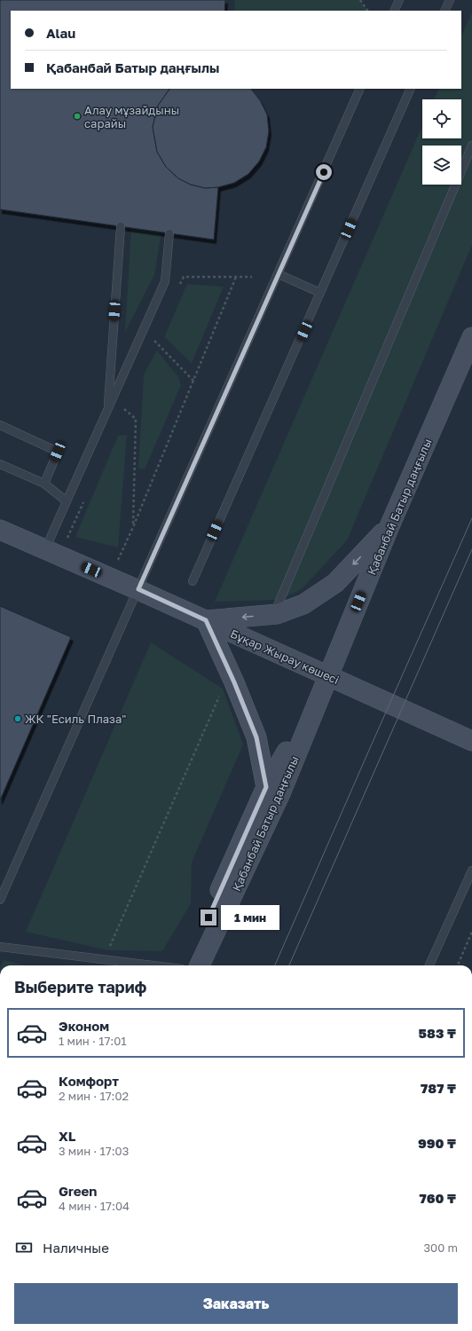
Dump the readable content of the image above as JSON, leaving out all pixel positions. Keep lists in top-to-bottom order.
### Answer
{
  "streets": {
    "main road": ["Қабанбай Батыр даңғылы", "Бұқар Жырау көшесі"]
  },
  "crossings": [
    ["Қабанбай Батыр даңғылы", "Бұқар Жырау көшесі"]
  ],
  "places": ["Алау мұзайдыны сарайы", "ЖК \"Есиль Плаза\""],
  "page": {
    "banner": ["Alau", "Қабанбай Батыр даңғылы"],
    "bubble": "1 мин",
    "heading": "Выберите тариф",
    "list": [
      {
        "name": "Эконом",
        "note": "1 мин · 17:01",
        "value": "583 ₸"
      },
      {
        "name": "Комфорт",
        "note": "2 мин · 17:02",
        "value": "787 ₸"
      },
      {
        "name": "XL",
        "note": "3 мин · 17:03",
        "value": "990 ₸"
      },
      {
        "name": "Green",
        "note": "4 мин · 17:04",
        "value": "760 ₸"
      }
    ],
    "pay": ["Наличные", "300 m"],
    "buttons": "Заказать"
  }
}
